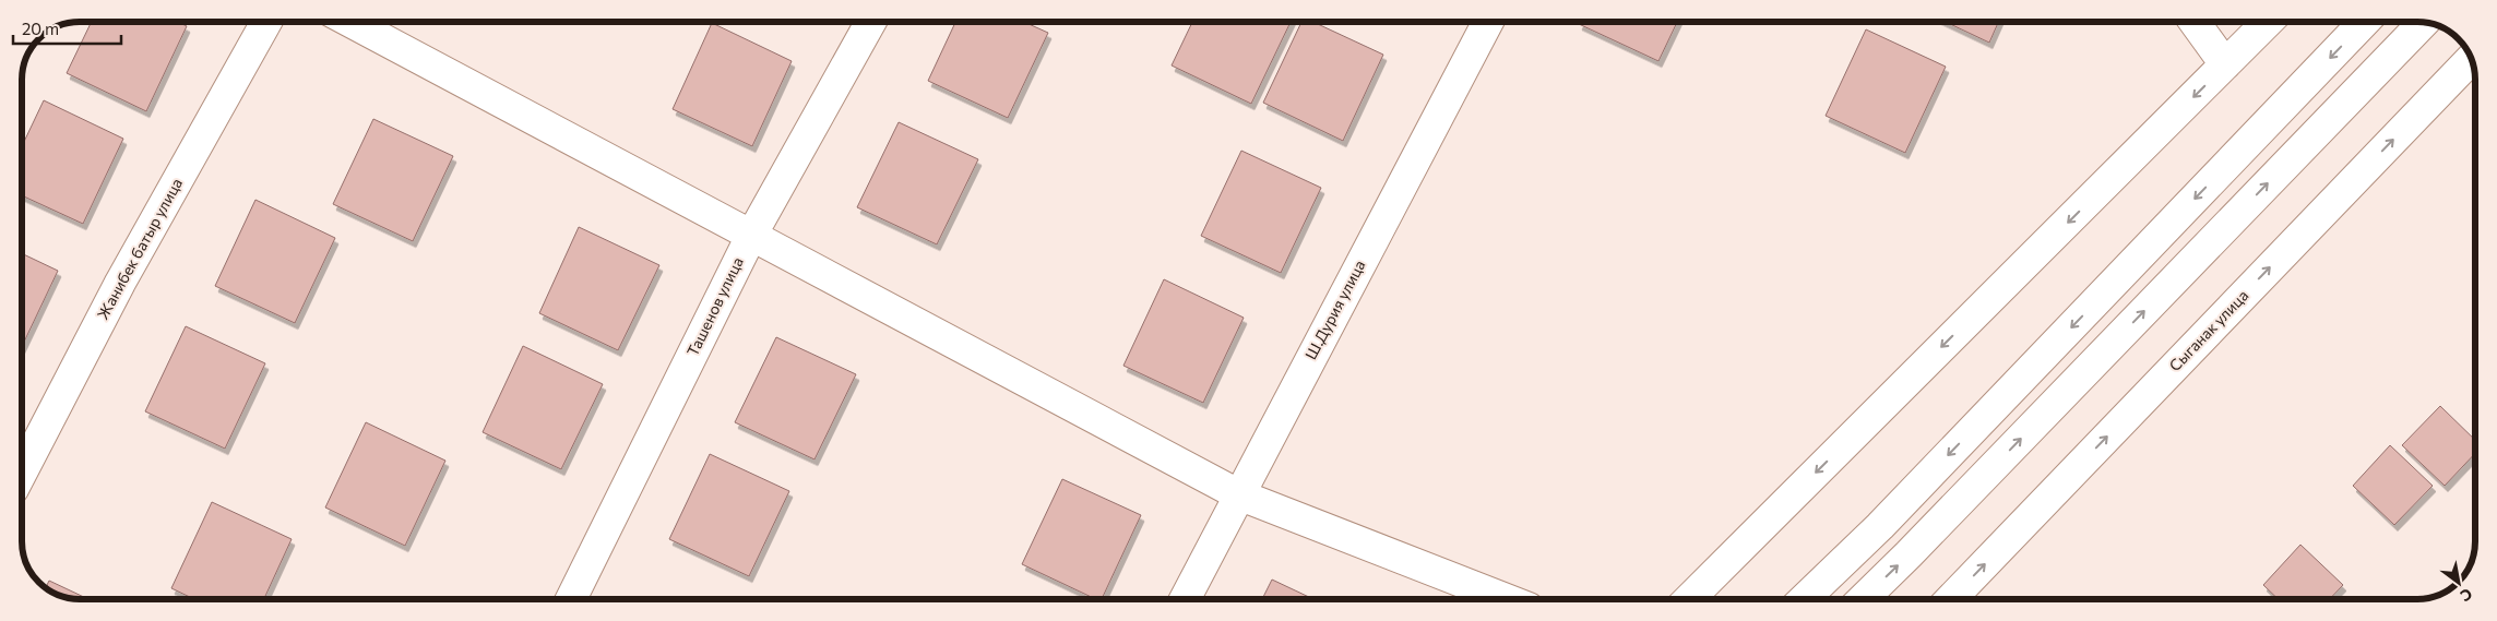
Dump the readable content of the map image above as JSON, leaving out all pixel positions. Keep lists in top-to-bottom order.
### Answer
{
  "streets": {
    "main road": [
      "Жанибек батыр улица",
      "Ташенов улица",
      "Ш.Дурия улица",
      "Сыганак улица"
    ]
  },
  "scale_bar": "20 m",
  "north": "bottom right"
}
